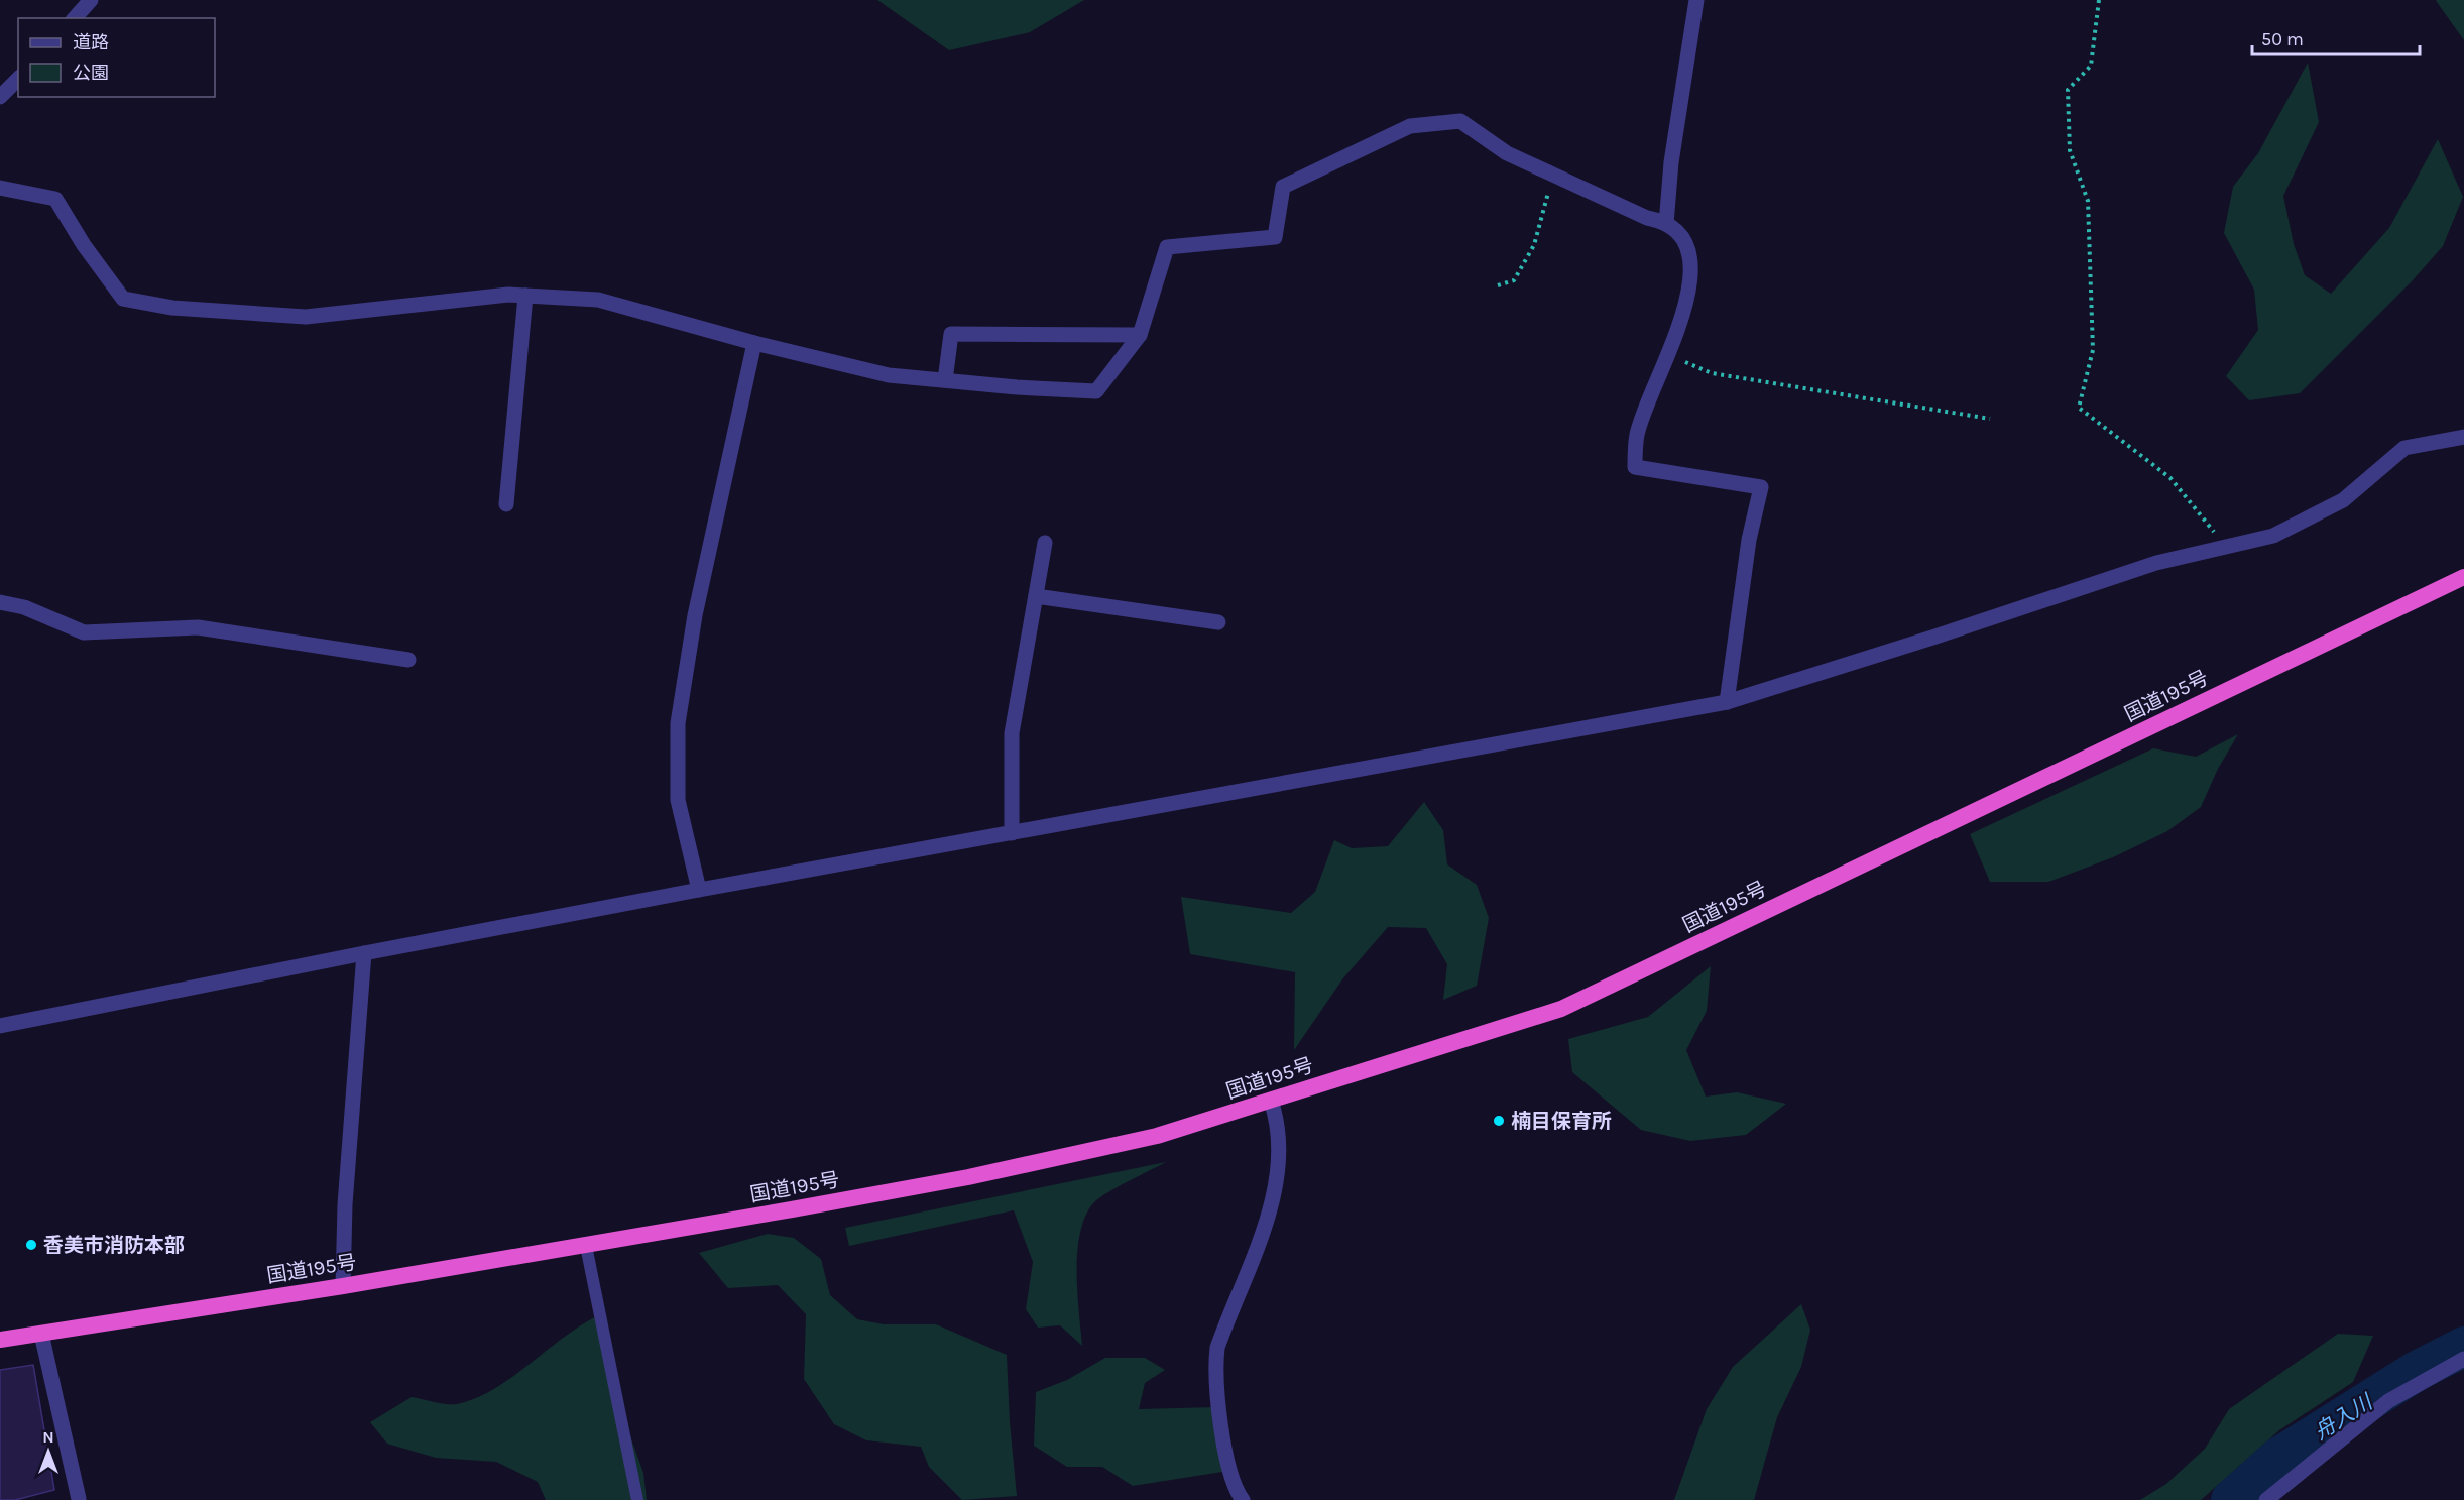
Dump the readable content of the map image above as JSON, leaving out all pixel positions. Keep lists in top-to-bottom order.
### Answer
{
  "streets": {
    "highway": ["国道195号"]
  },
  "water": ["舟入川"],
  "places": ["楠目保育所", "香美市消防本部"],
  "legend": ["道路", "公園"],
  "scale_bar": "50 m",
  "north": "top"
}
